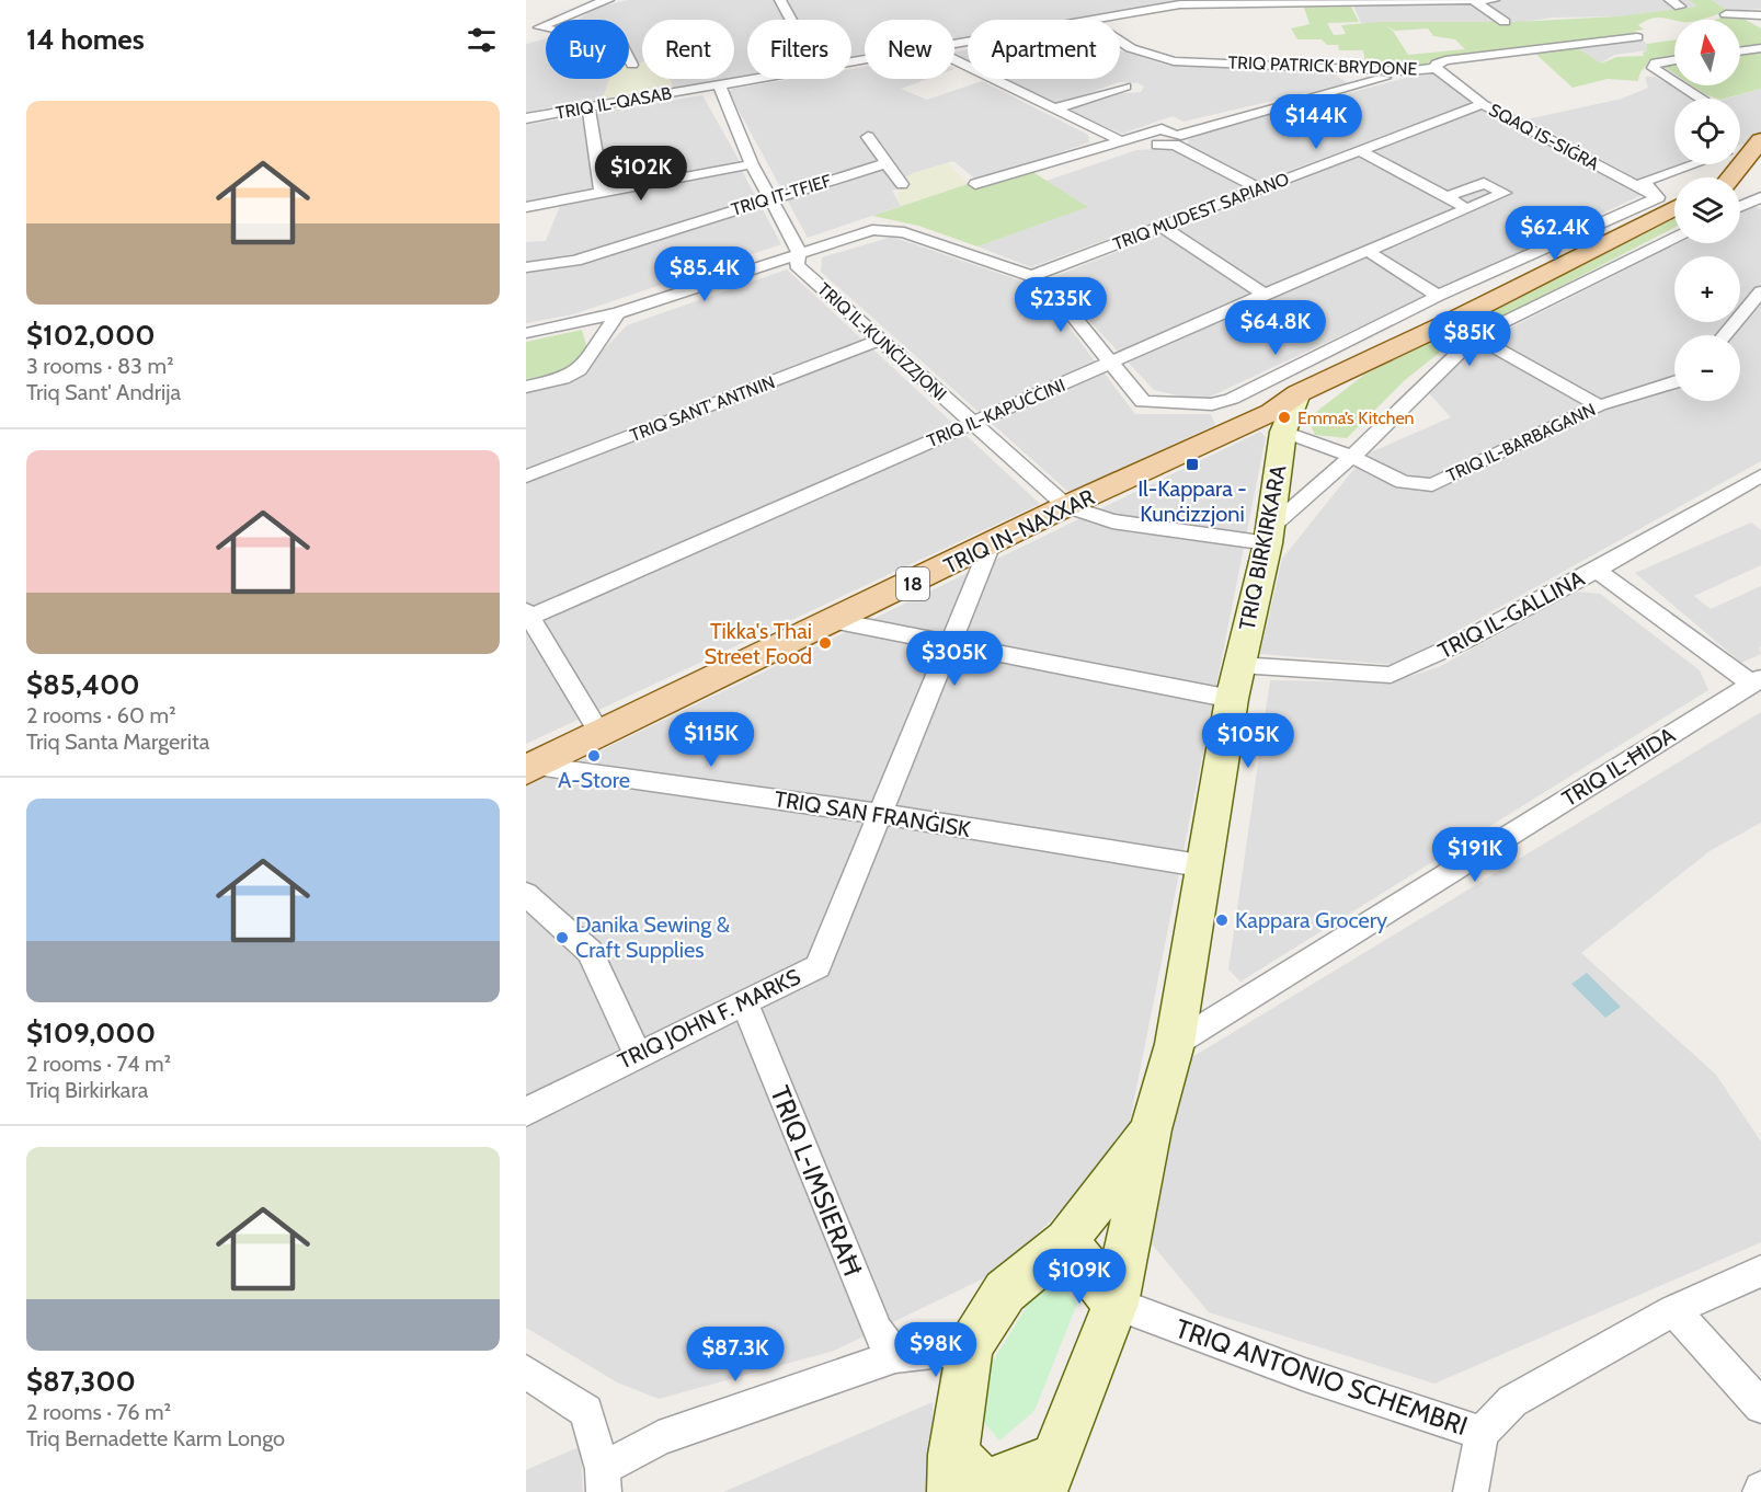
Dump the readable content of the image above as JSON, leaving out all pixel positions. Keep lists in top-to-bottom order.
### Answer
{
  "streets": {
    "main road": ["TRIQ IN-NAXXAR", "18"],
    "street": [
      "TRIQ PATRICK BRYDONE",
      "TRIQ IL-QASAB",
      "SQAQ IS-SIĠRA",
      "TRIQ IT-TFIEF",
      "TRIQ MUDEST SAPIANO",
      "TRIQ IL-KUNĊIZZJONI",
      "TRIQ SANT' ANTNIN",
      "TRIQ IL-KAPUĊĊINI",
      "TRIQ IL-BARBAGANN",
      "TRIQ BIRKIRKARA",
      "TRIQ IL-GALLINA",
      "TRIQ IL-ĦIDA",
      "TRIQ SAN FRANĠISK",
      "TRIQ JOHN F. MARKS",
      "TRIQ L-IMSIERAĦ",
      "TRIQ ANTONIO SCHEMBRI"
    ]
  },
  "crossings": [
    ["TRIQ PATRICK BRYDONE", "SQAQ IS-SIĠRA"],
    ["SQAQ IS-SIĠRA", "TRIQ MUDEST SAPIANO"],
    ["TRIQ IL-KUNĊIZZJONI", "TRIQ SANT' ANTNIN"],
    ["TRIQ IL-KUNĊIZZJONI", "TRIQ IL-KAPUĊĊINI"],
    ["TRIQ IL-KUNĊIZZJONI", "TRIQ IN-NAXXAR"],
    ["TRIQ IL-BARBAGANN", "TRIQ BIRKIRKARA"],
    ["TRIQ IN-NAXXAR", "TRIQ BIRKIRKARA"],
    ["TRIQ IN-NAXXAR", "18"],
    ["TRIQ IN-NAXXAR", "TRIQ SAN FRANĠISK"],
    ["TRIQ IN-NAXXAR", "TRIQ JOHN F. MARKS"],
    ["TRIQ BIRKIRKARA", "18"],
    ["TRIQ BIRKIRKARA", "TRIQ IL-GALLINA"],
    ["TRIQ BIRKIRKARA", "TRIQ IL-ĦIDA"],
    ["TRIQ BIRKIRKARA", "TRIQ SAN FRANĠISK"],
    ["TRIQ BIRKIRKARA", "TRIQ ANTONIO SCHEMBRI"],
    ["TRIQ SAN FRANĠISK", "TRIQ JOHN F. MARKS"],
    ["TRIQ JOHN F. MARKS", "TRIQ L-IMSIERAĦ"]
  ],
  "places": {
    "other": [
      "Emma’s Kitchen",
      "Tikka's Thai Street Food",
      "A-Store",
      "Kappara Grocery",
      "Danika Sewing & Craft Supplies"
    ],
    "transit": ["Il-Kappara - Kunċizzjoni"]
  },
  "north": "top",
  "page": {
    "heading": "14 homes",
    "map_buttons": ["+", "−"],
    "chip": [
      "Buy",
      "Rent",
      "Filters",
      "New",
      "Apartment"
    ],
    "list": [
      {
        "name": "$102,000",
        "note": "3 rooms · 83 m² · Triq Sant' Andrija"
      },
      {
        "name": "$85,400",
        "note": "2 rooms · 60 m² · Triq Santa Margerita"
      },
      {
        "name": "$109,000",
        "note": "2 rooms · 74 m² · Triq Birkirkara"
      },
      {
        "name": "$87,300",
        "note": "2 rooms · 76 m² · Triq Bernadette Karm Longo"
      }
    ],
    "price": [
      "$144K",
      "$102K",
      "$62.4K",
      "$85.4K",
      "$235K",
      "$64.8K",
      "$85K",
      "$305K",
      "$115K",
      "$105K",
      "$191K",
      "$109K",
      "$98K",
      "$87.3K"
    ]
  }
}
